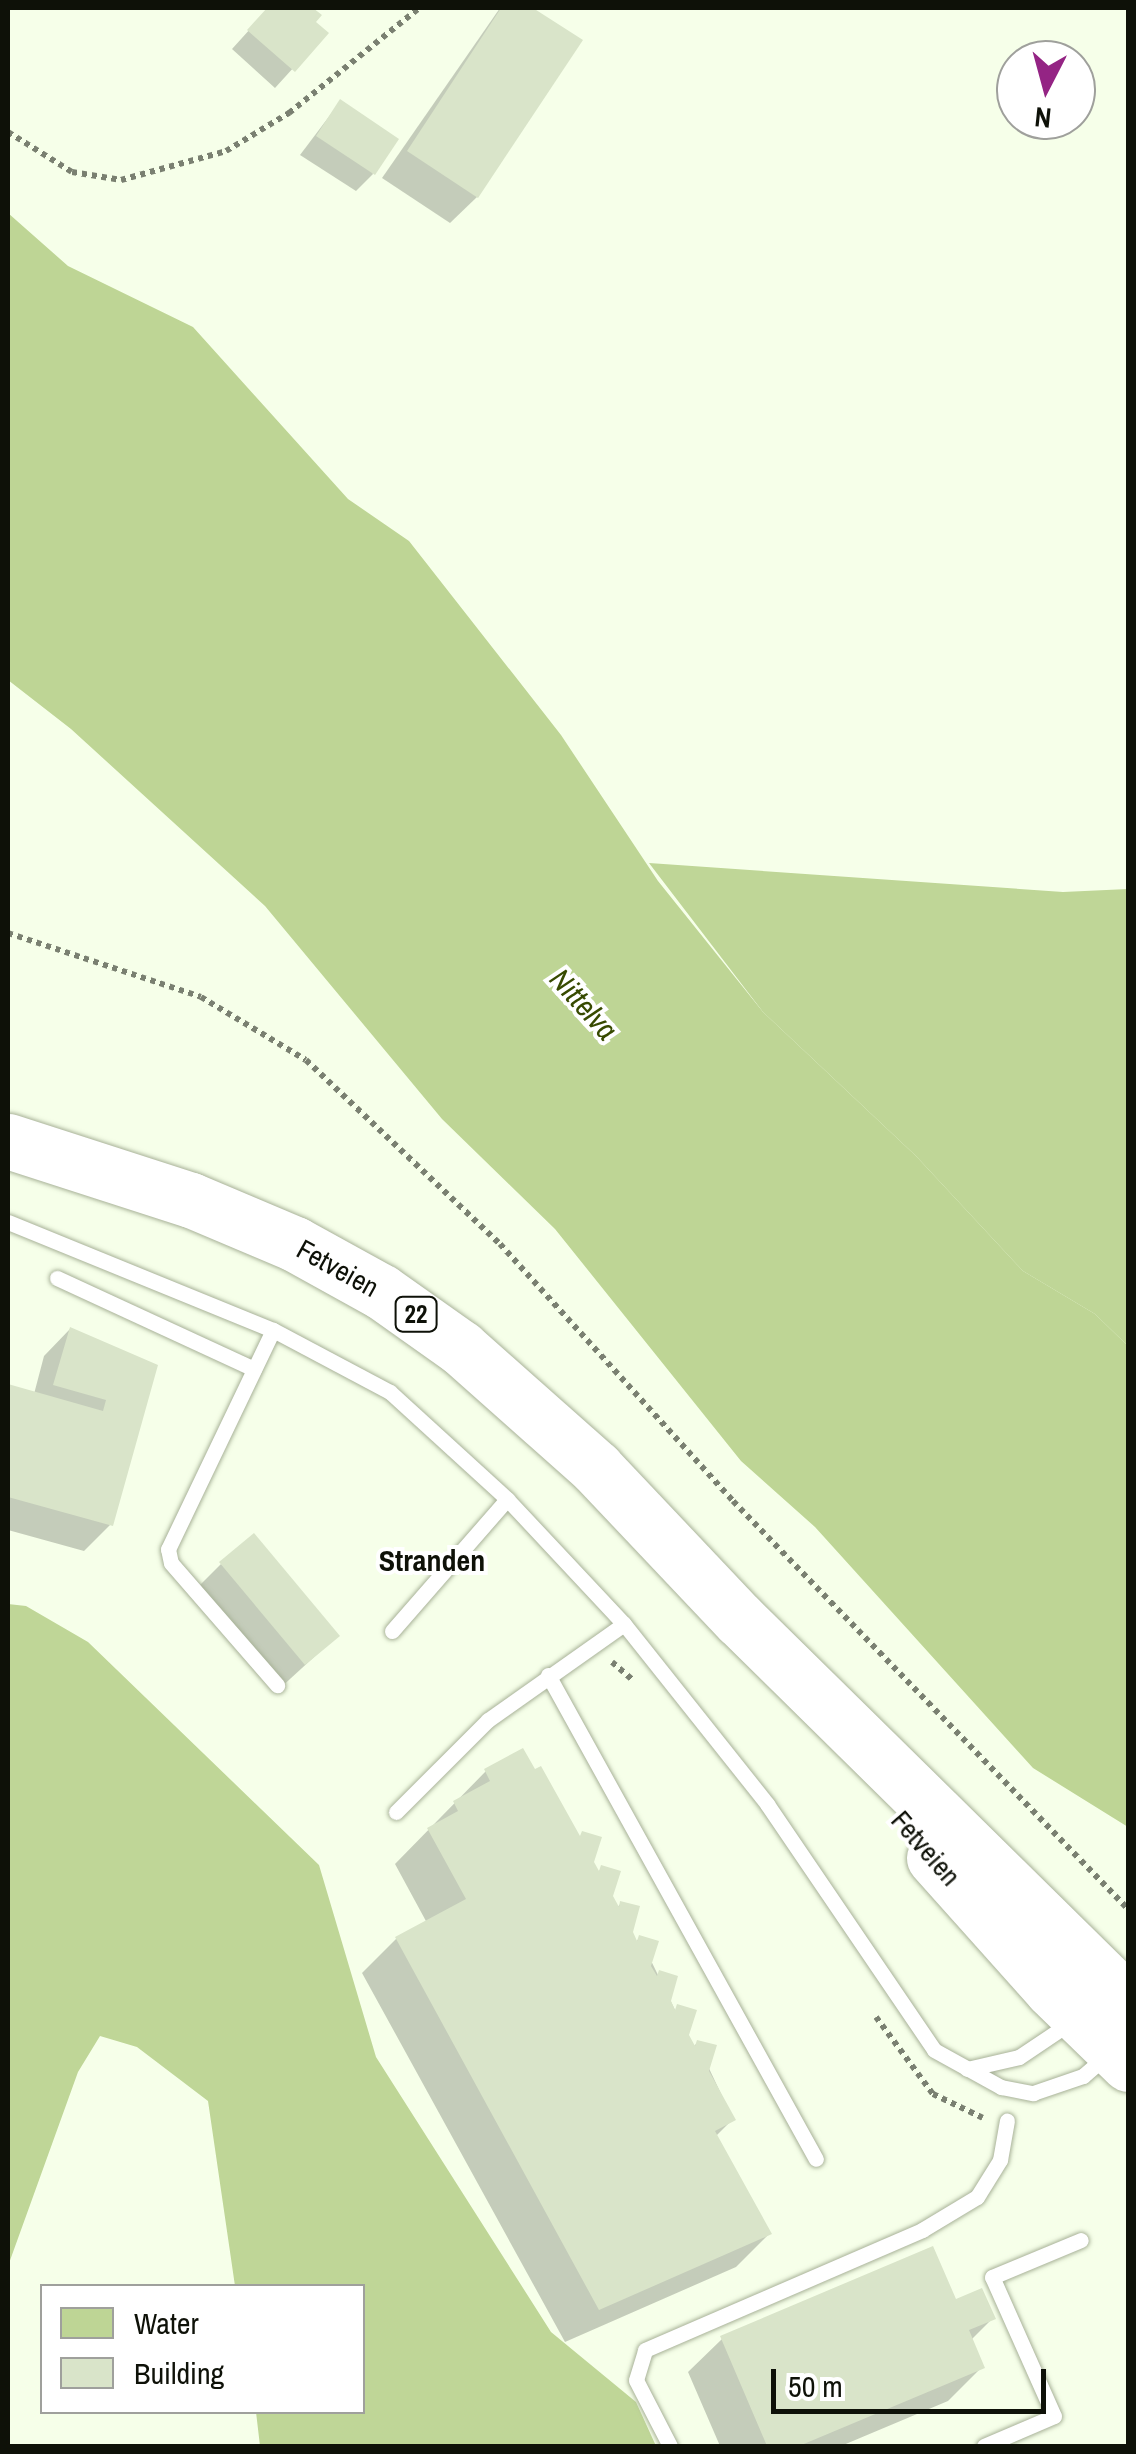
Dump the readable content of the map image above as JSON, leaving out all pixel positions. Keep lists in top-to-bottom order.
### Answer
{
  "streets": {
    "highway": ["Fetveien", "22"]
  },
  "districts": ["Stranden"],
  "water": ["Nittelva"],
  "legend": ["Water", "Building"],
  "scale_bar": "50 m",
  "north": "bottom"
}
